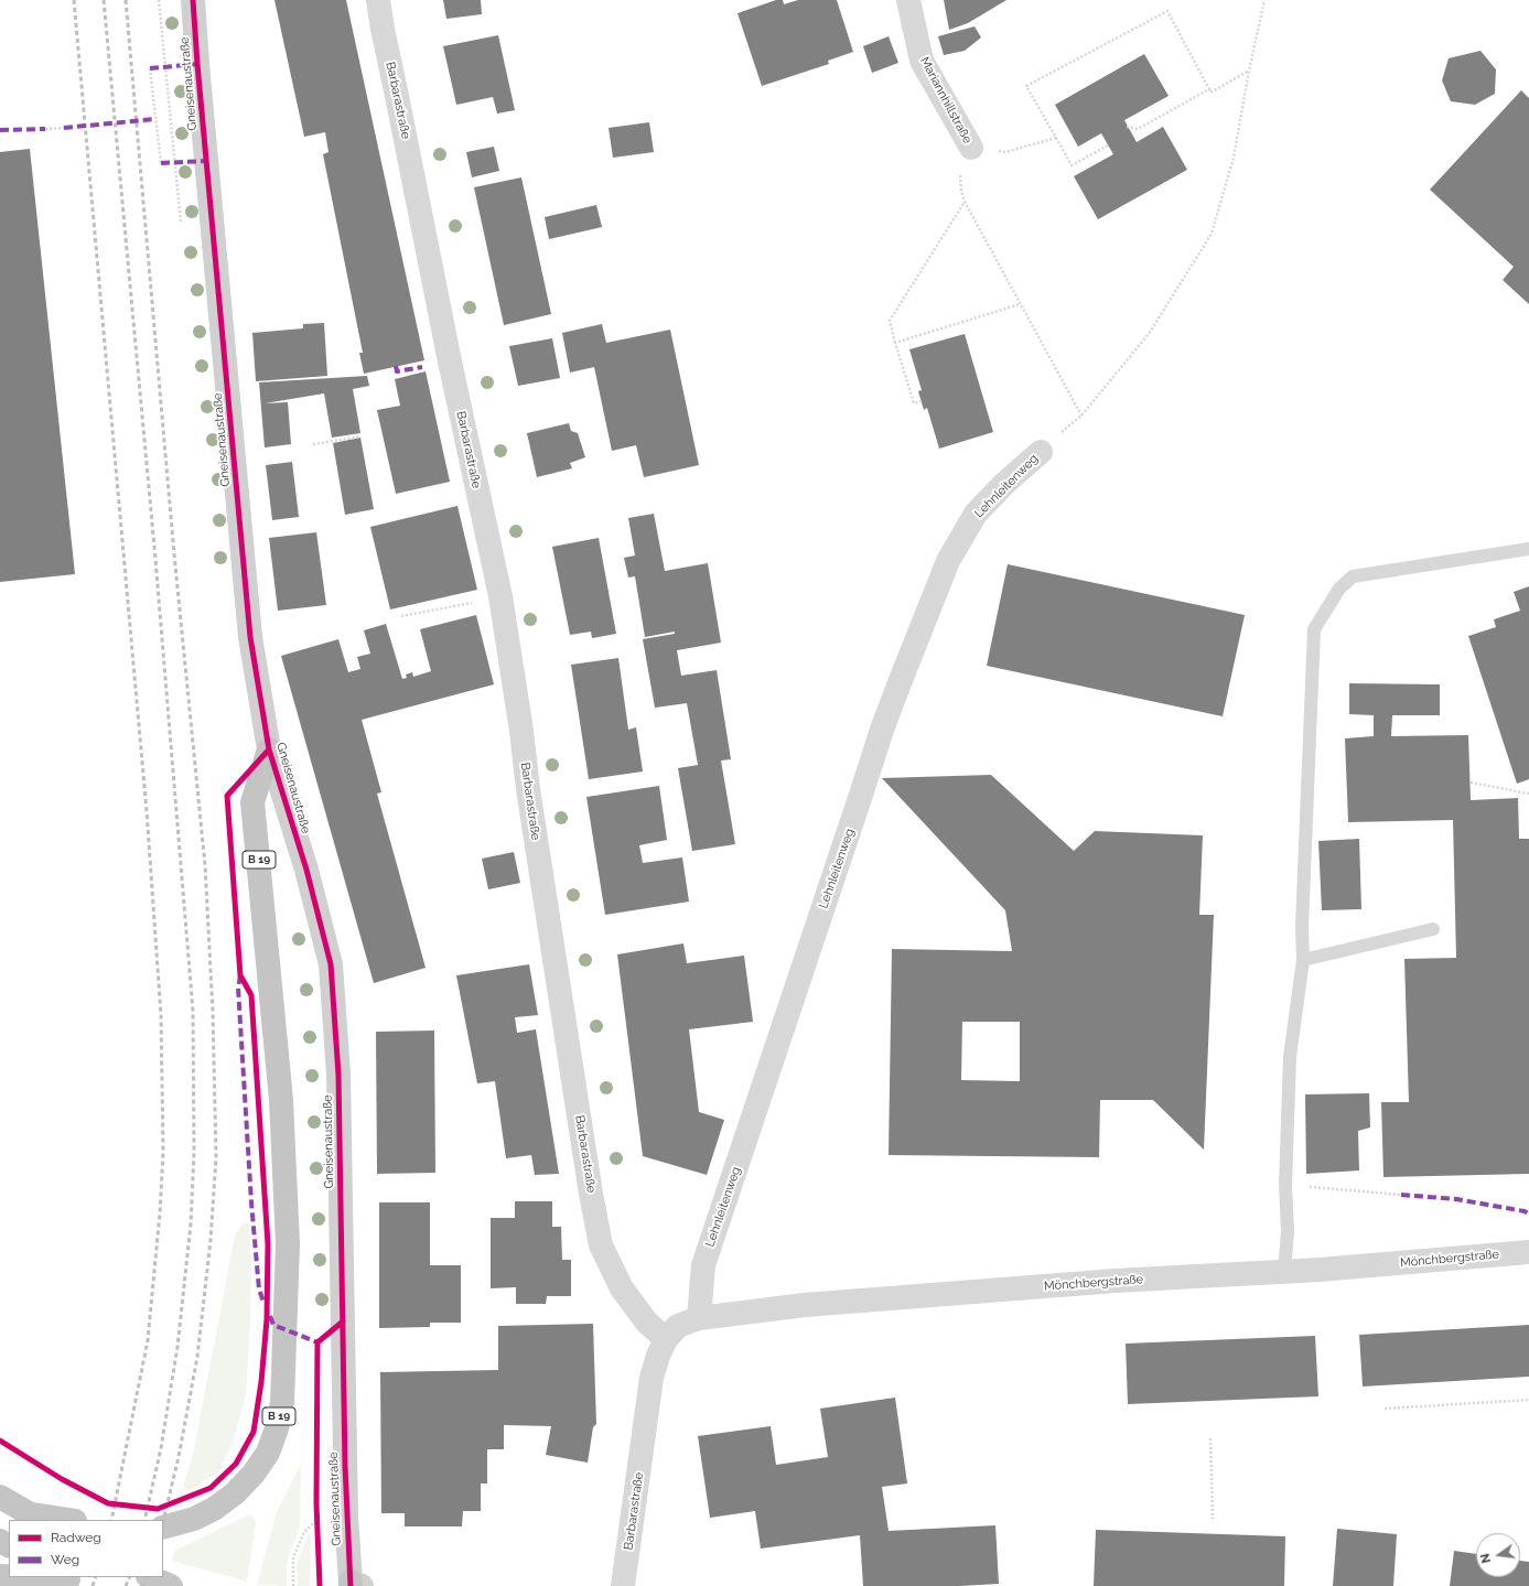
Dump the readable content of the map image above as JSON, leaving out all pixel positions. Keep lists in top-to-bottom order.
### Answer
{
  "streets": {
    "highway": ["B 19"],
    "street": [
      "Gneisenaustraße",
      "Barbarastraße",
      "Mariannhillstraße",
      "Lehnleitenweg",
      "Mönchbergstraße"
    ]
  },
  "crossings": [
    ["Gneisenaustraße", "B 19"],
    ["Barbarastraße", "Mönchbergstraße"],
    ["Lehnleitenweg", "Mönchbergstraße"]
  ],
  "legend": ["Radweg", "Weg"],
  "north": "left"
}
